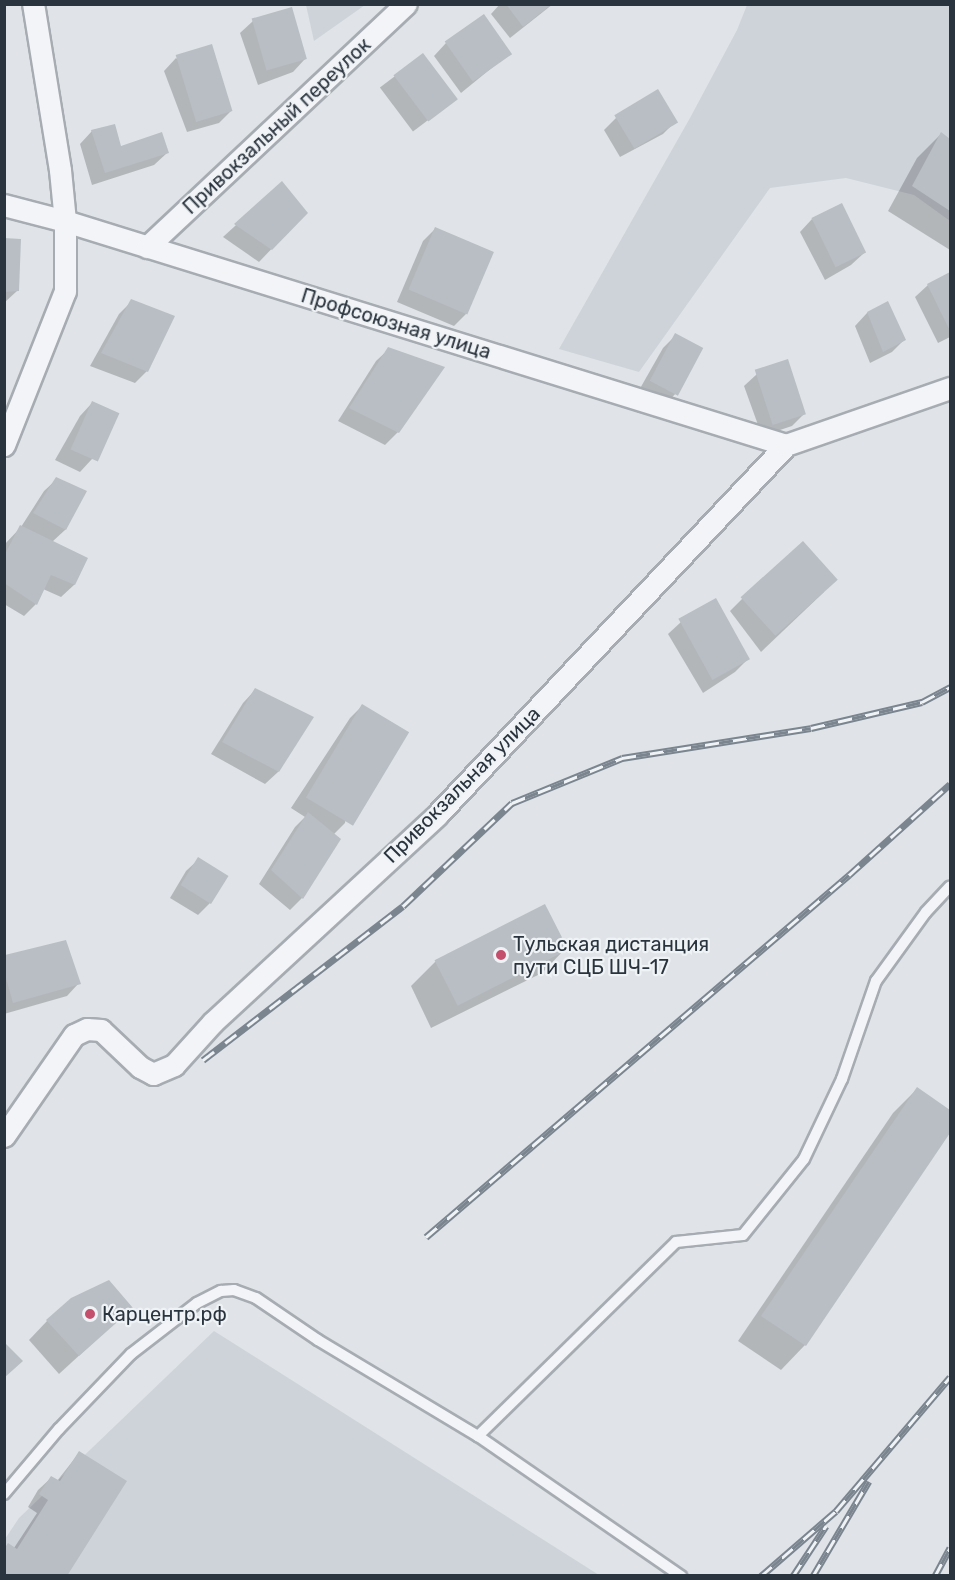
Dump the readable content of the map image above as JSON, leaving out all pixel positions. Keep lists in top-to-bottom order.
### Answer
{
  "streets": {
    "street": ["Привокзальный переулок", "Профсоюзная улица", "Привокзальная улица"]
  },
  "crossings": [
    ["Привокзальный переулок", "Профсоюзная улица"],
    ["Профсоюзная улица", "Привокзальная улица"]
  ],
  "places": ["Тульская дистанция пути СЦБ ШЧ-17", "Карцентр.рф"]
}
